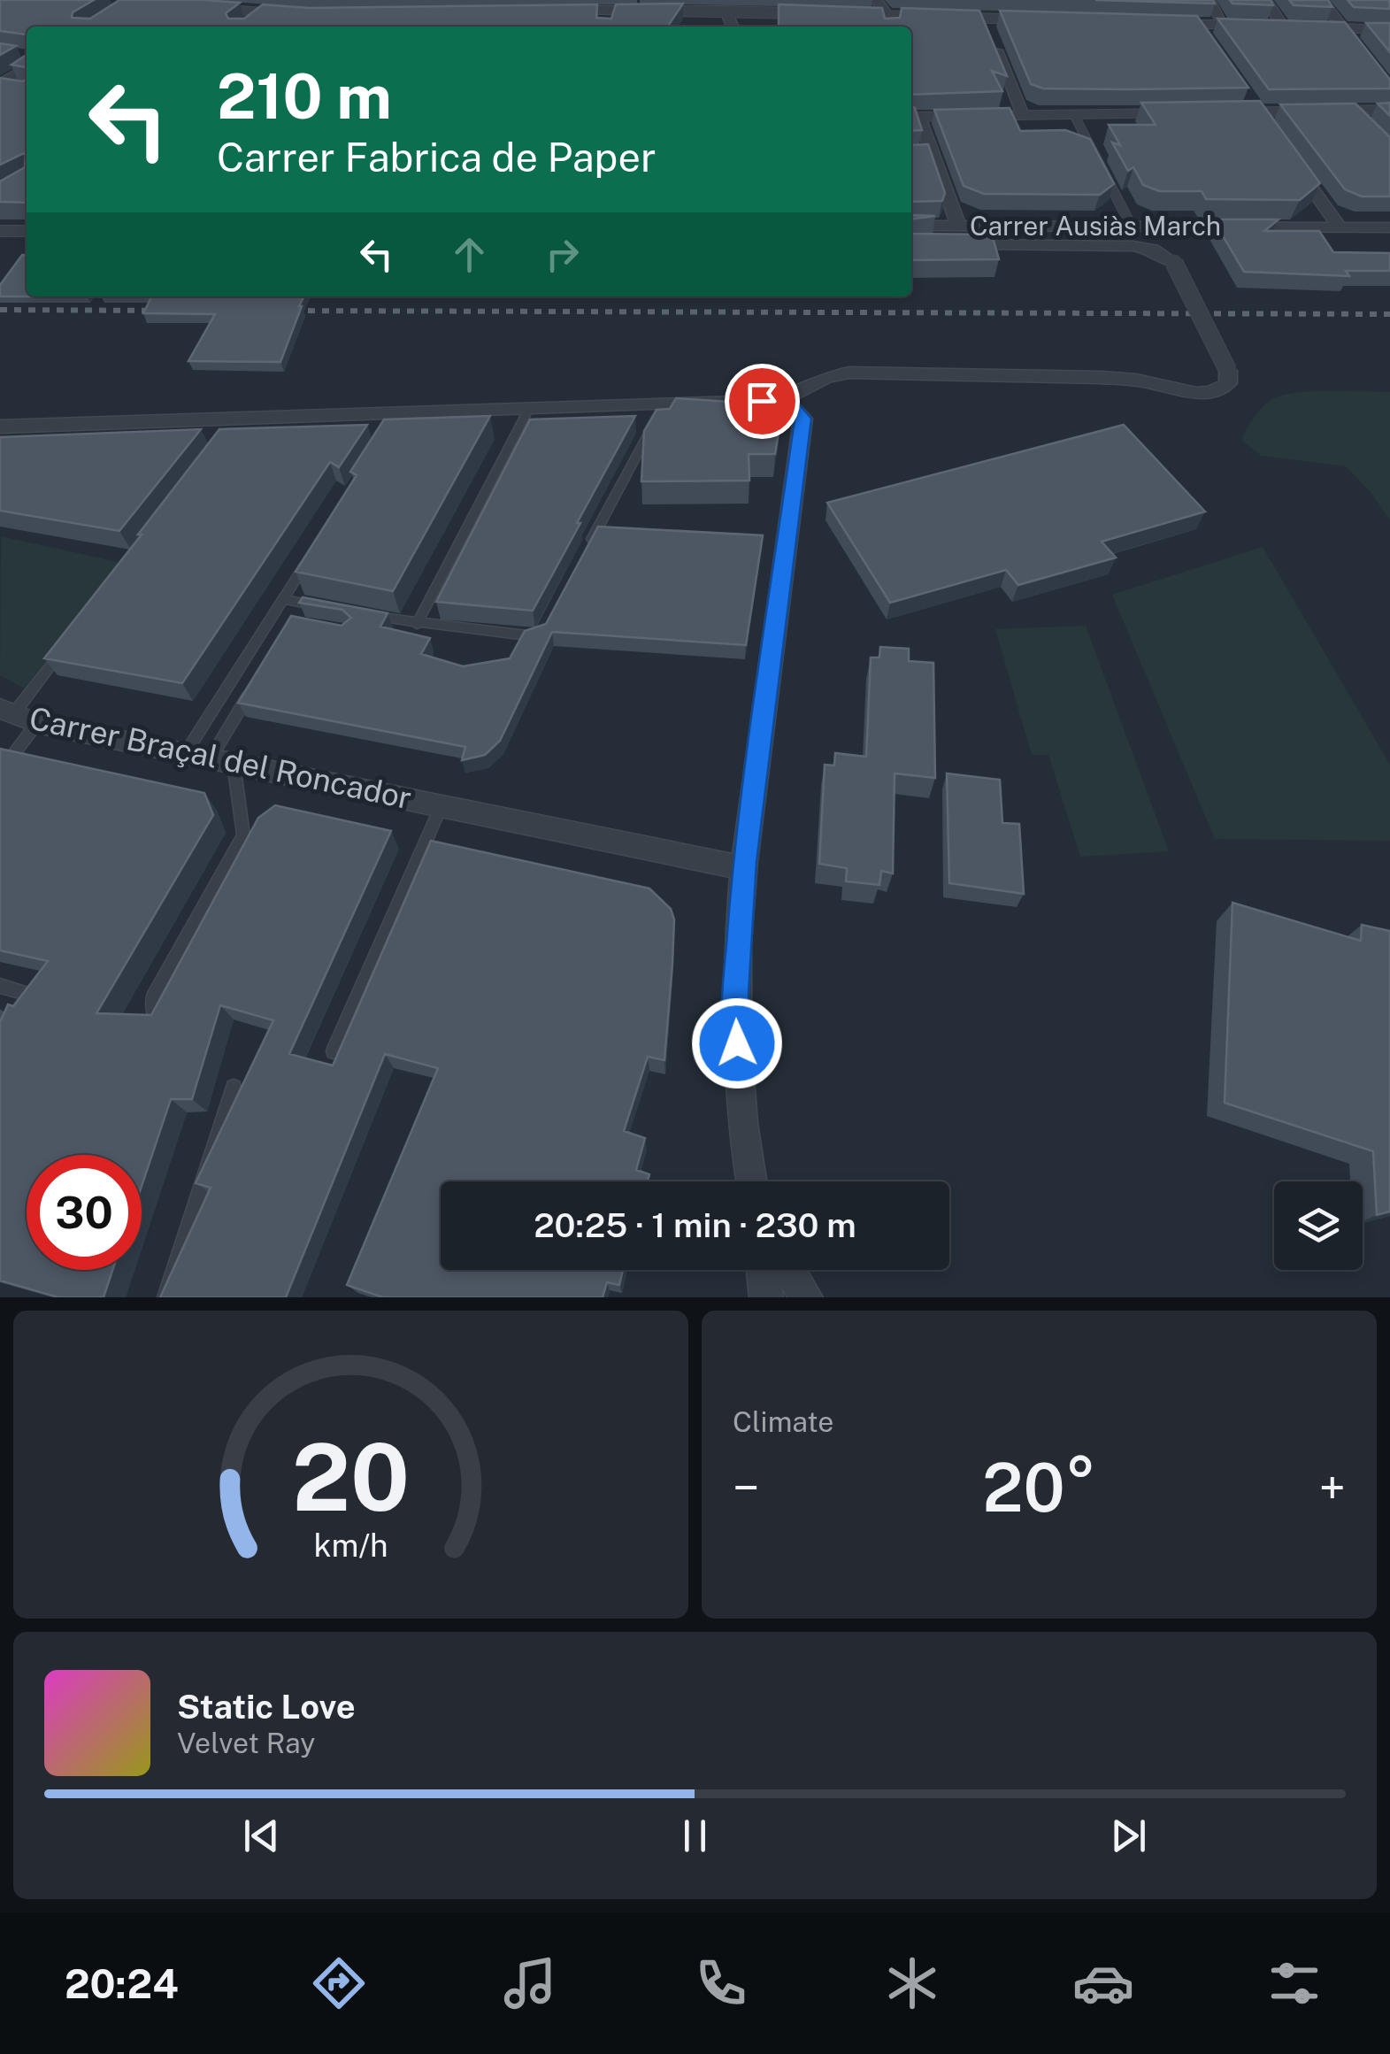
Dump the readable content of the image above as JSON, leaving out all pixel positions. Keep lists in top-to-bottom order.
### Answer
{
  "streets": {
    "street": ["Carrer Ausiàs March", "Carrer Braçal del Roncador"]
  },
  "page": {
    "turn": ["210 m", "Carrer Fabrica de Paper"],
    "limit": "30",
    "trip": "20:25 · 1 min · 230 m",
    "tile": "Climate",
    "heat": ["−", "20°", "+"],
    "song": ["Static Love", "Velvet Ray"],
    "tabs": "20:24",
    "gauge": ["20", "km/h"]
  }
}
